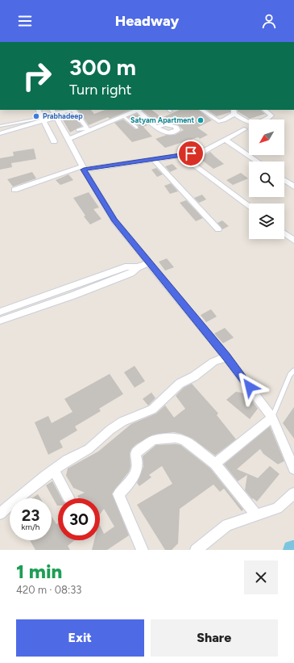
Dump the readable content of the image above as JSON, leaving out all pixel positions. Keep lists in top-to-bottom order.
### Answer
{
  "places": ["Prabhadeep", "Satyam Apartment"],
  "north": "bottom left",
  "page": {
    "header": "Headway",
    "turn": ["300 m", "Turn right"],
    "speed": "23 km/h",
    "limit": "30",
    "heading": ["1 min", "420 m · 08:33"],
    "buttons": ["Exit", "Share"]
  }
}
